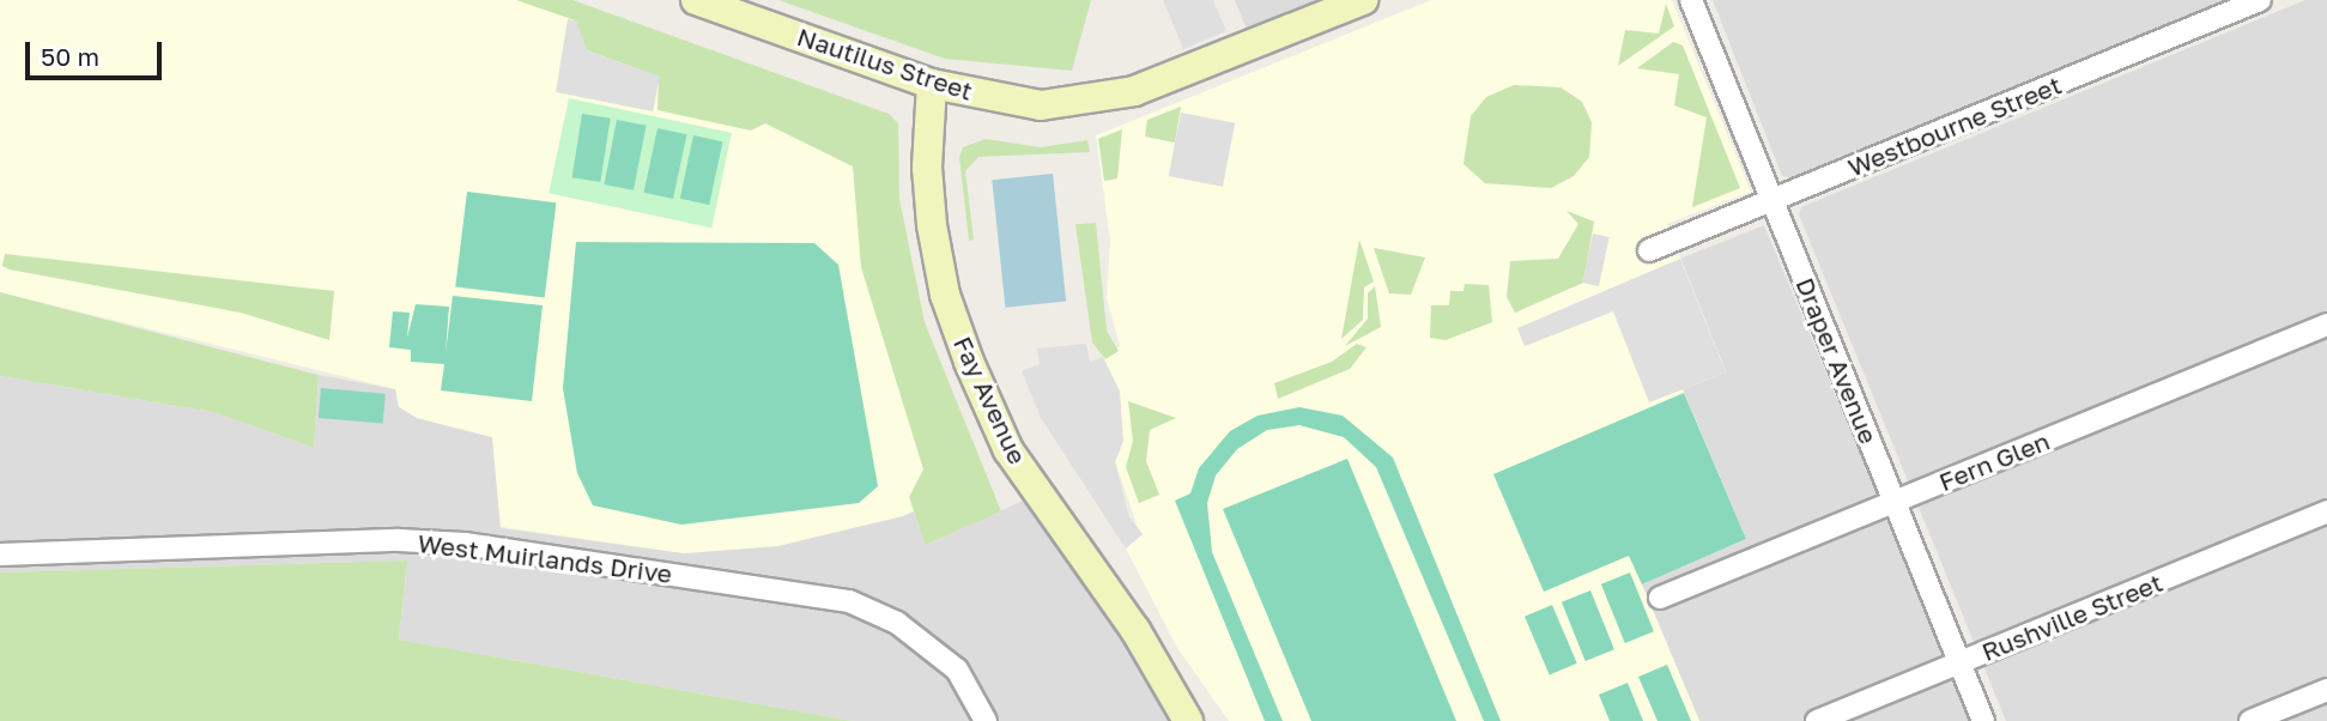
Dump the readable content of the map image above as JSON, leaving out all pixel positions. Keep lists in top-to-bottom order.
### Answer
{
  "streets": {
    "main road": ["Nautilus Street", "Fay Avenue"],
    "street": [
      "Westbourne Street",
      "Draper Avenue",
      "Fern Glen",
      "West Muirlands Drive",
      "Rushville Street"
    ]
  },
  "crossings": [
    ["Nautilus Street", "Fay Avenue"],
    ["Westbourne Street", "Draper Avenue"],
    ["Draper Avenue", "Fern Glen"],
    ["Draper Avenue", "Rushville Street"]
  ],
  "scale_bar": "50 m"
}
